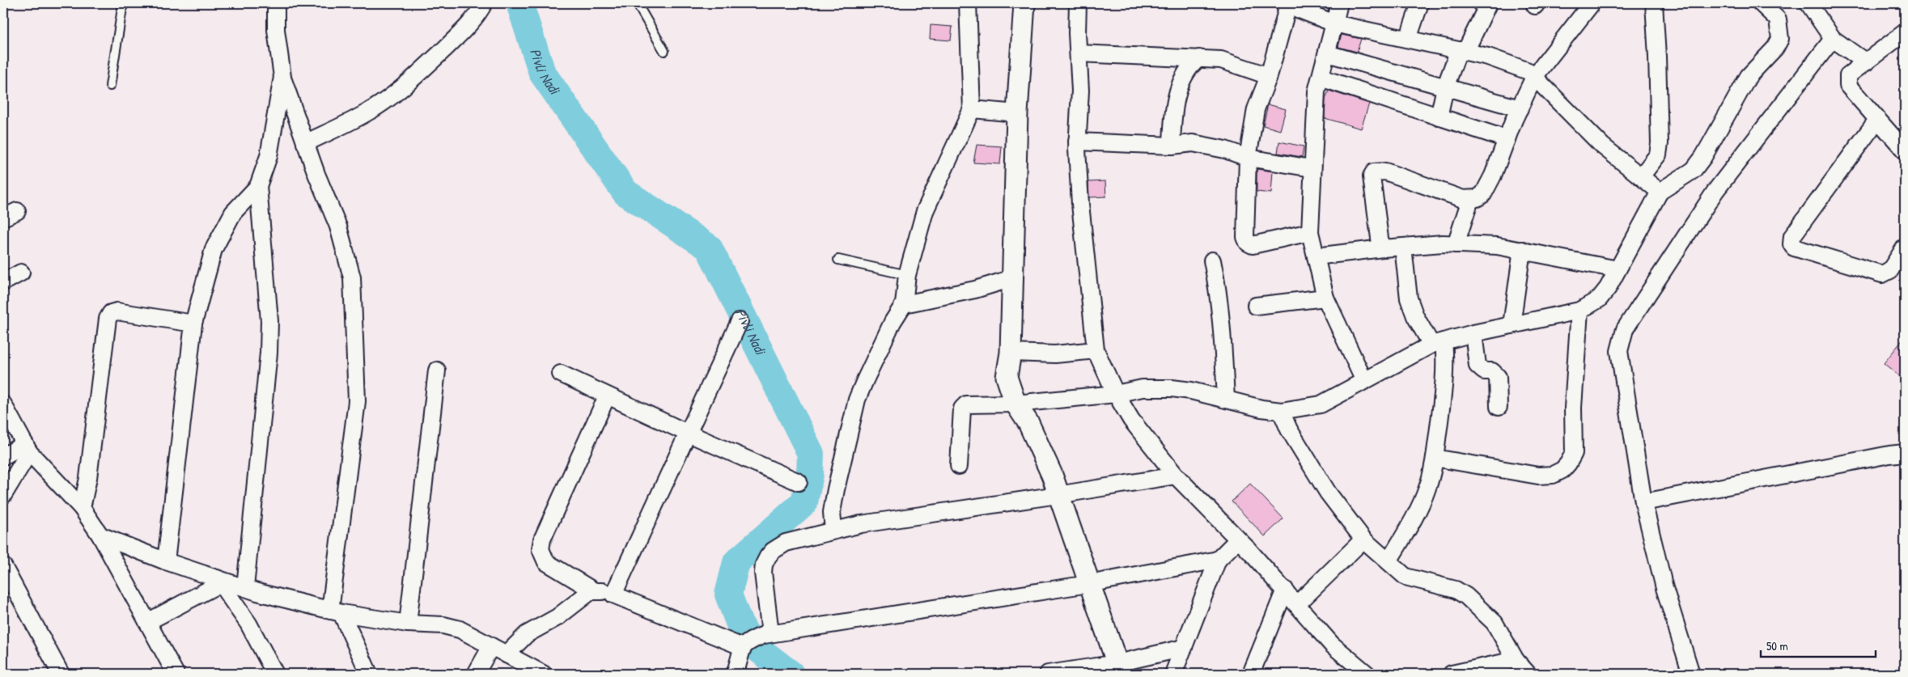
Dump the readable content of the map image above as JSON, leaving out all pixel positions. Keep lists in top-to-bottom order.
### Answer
{
  "water": ["Pivli Nadi"],
  "scale_bar": "50 m"
}
